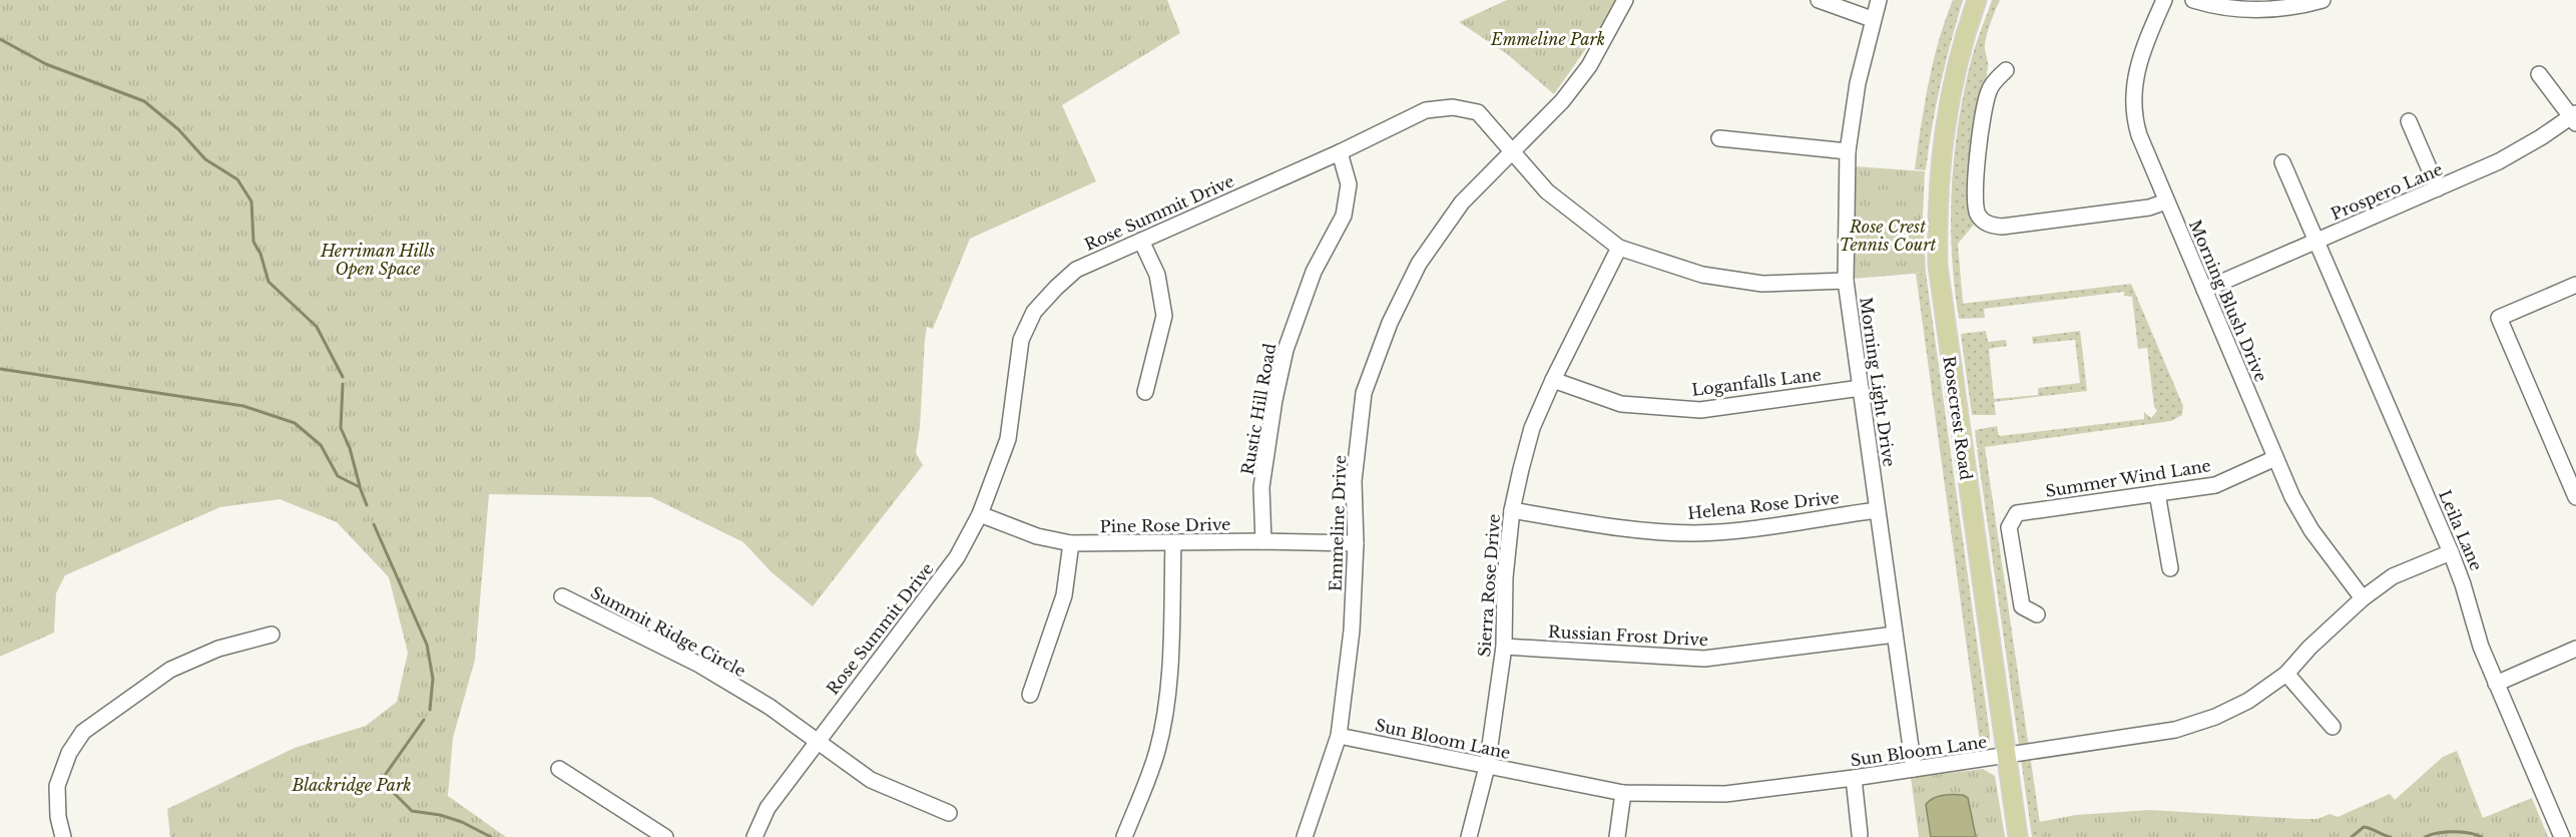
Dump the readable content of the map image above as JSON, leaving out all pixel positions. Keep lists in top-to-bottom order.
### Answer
{
  "streets": {
    "main road": ["Rosecrest Road"],
    "street": [
      "Prospero Lane",
      "Rose Summit Drive",
      "Morning Blush Drive",
      "Loganfalls Lane",
      "Morning Light Drive",
      "Rustic Hill Road",
      "Summer Wind Lane",
      "Helena Rose Drive",
      "Emmeline Drive",
      "Pine Rose Drive",
      "Leila Lane",
      "Sierra Rose Drive",
      "Summit Ridge Circle",
      "Russian Frost Drive",
      "Sun Bloom Lane"
    ]
  },
  "crossings": [
    ["Prospero Lane", "Morning Blush Drive"],
    ["Prospero Lane", "Leila Lane"],
    ["Rose Summit Drive", "Morning Light Drive"],
    ["Rose Summit Drive", "Rustic Hill Road"],
    ["Rose Summit Drive", "Emmeline Drive"],
    ["Rose Summit Drive", "Pine Rose Drive"],
    ["Rose Summit Drive", "Sierra Rose Drive"],
    ["Rose Summit Drive", "Summit Ridge Circle"],
    ["Morning Blush Drive", "Summer Wind Lane"],
    ["Morning Blush Drive", "Sun Bloom Lane"],
    ["Loganfalls Lane", "Morning Light Drive"],
    ["Loganfalls Lane", "Sierra Rose Drive"],
    ["Morning Light Drive", "Helena Rose Drive"],
    ["Morning Light Drive", "Russian Frost Drive"],
    ["Morning Light Drive", "Sun Bloom Lane"],
    ["Rustic Hill Road", "Pine Rose Drive"],
    ["Rosecrest Road", "Sun Bloom Lane"],
    ["Helena Rose Drive", "Sierra Rose Drive"],
    ["Emmeline Drive", "Pine Rose Drive"],
    ["Emmeline Drive", "Sun Bloom Lane"],
    ["Leila Lane", "Sun Bloom Lane"],
    ["Sierra Rose Drive", "Russian Frost Drive"],
    ["Sierra Rose Drive", "Sun Bloom Lane"]
  ],
  "parks": [
    "Emmeline Park",
    "Rose Crest Tennis Court",
    "Herriman Hills Open Space",
    "Blackridge Park"
  ]
}
